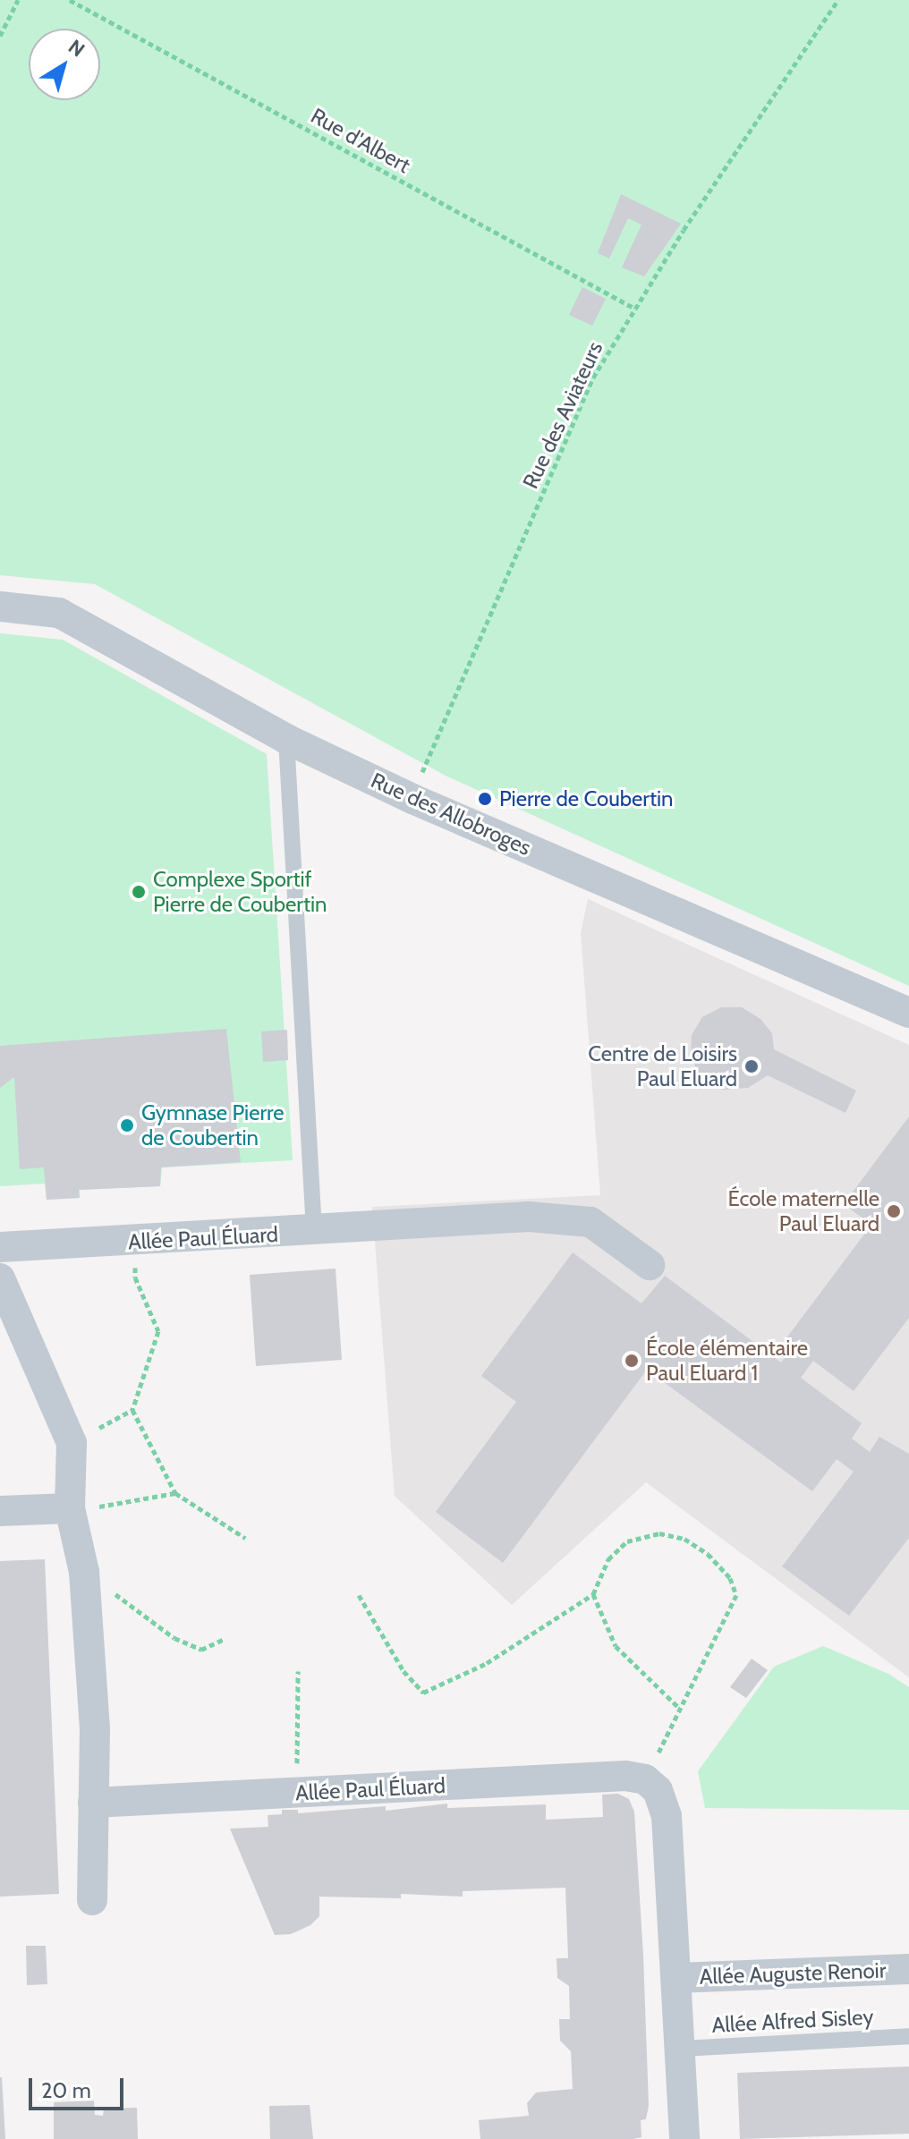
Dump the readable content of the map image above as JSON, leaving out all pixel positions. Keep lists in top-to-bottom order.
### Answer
{
  "streets": {
    "street": ["Rue des Allobroges", "Allée Paul Éluard", "Allée Auguste Renoir"],
    "lane": ["Allée Alfred Sisley"],
    "path": ["Rue d'Albert", "Rue des Aviateurs"]
  },
  "crossings": [
    ["Rue d'Albert", "Rue des Aviateurs"],
    ["Rue des Aviateurs", "Rue des Allobroges"]
  ],
  "places": [
    "Pierre de Coubertin",
    "Complexe Sportif Pierre de Coubertin",
    "Centre de Loisirs Paul Eluard",
    "Gymnase Pierre de Coubertin",
    "École maternelle Paul Eluard",
    "École élémentaire Paul Eluard 1"
  ],
  "scale_bar": "20 m",
  "north": "top right"
}
